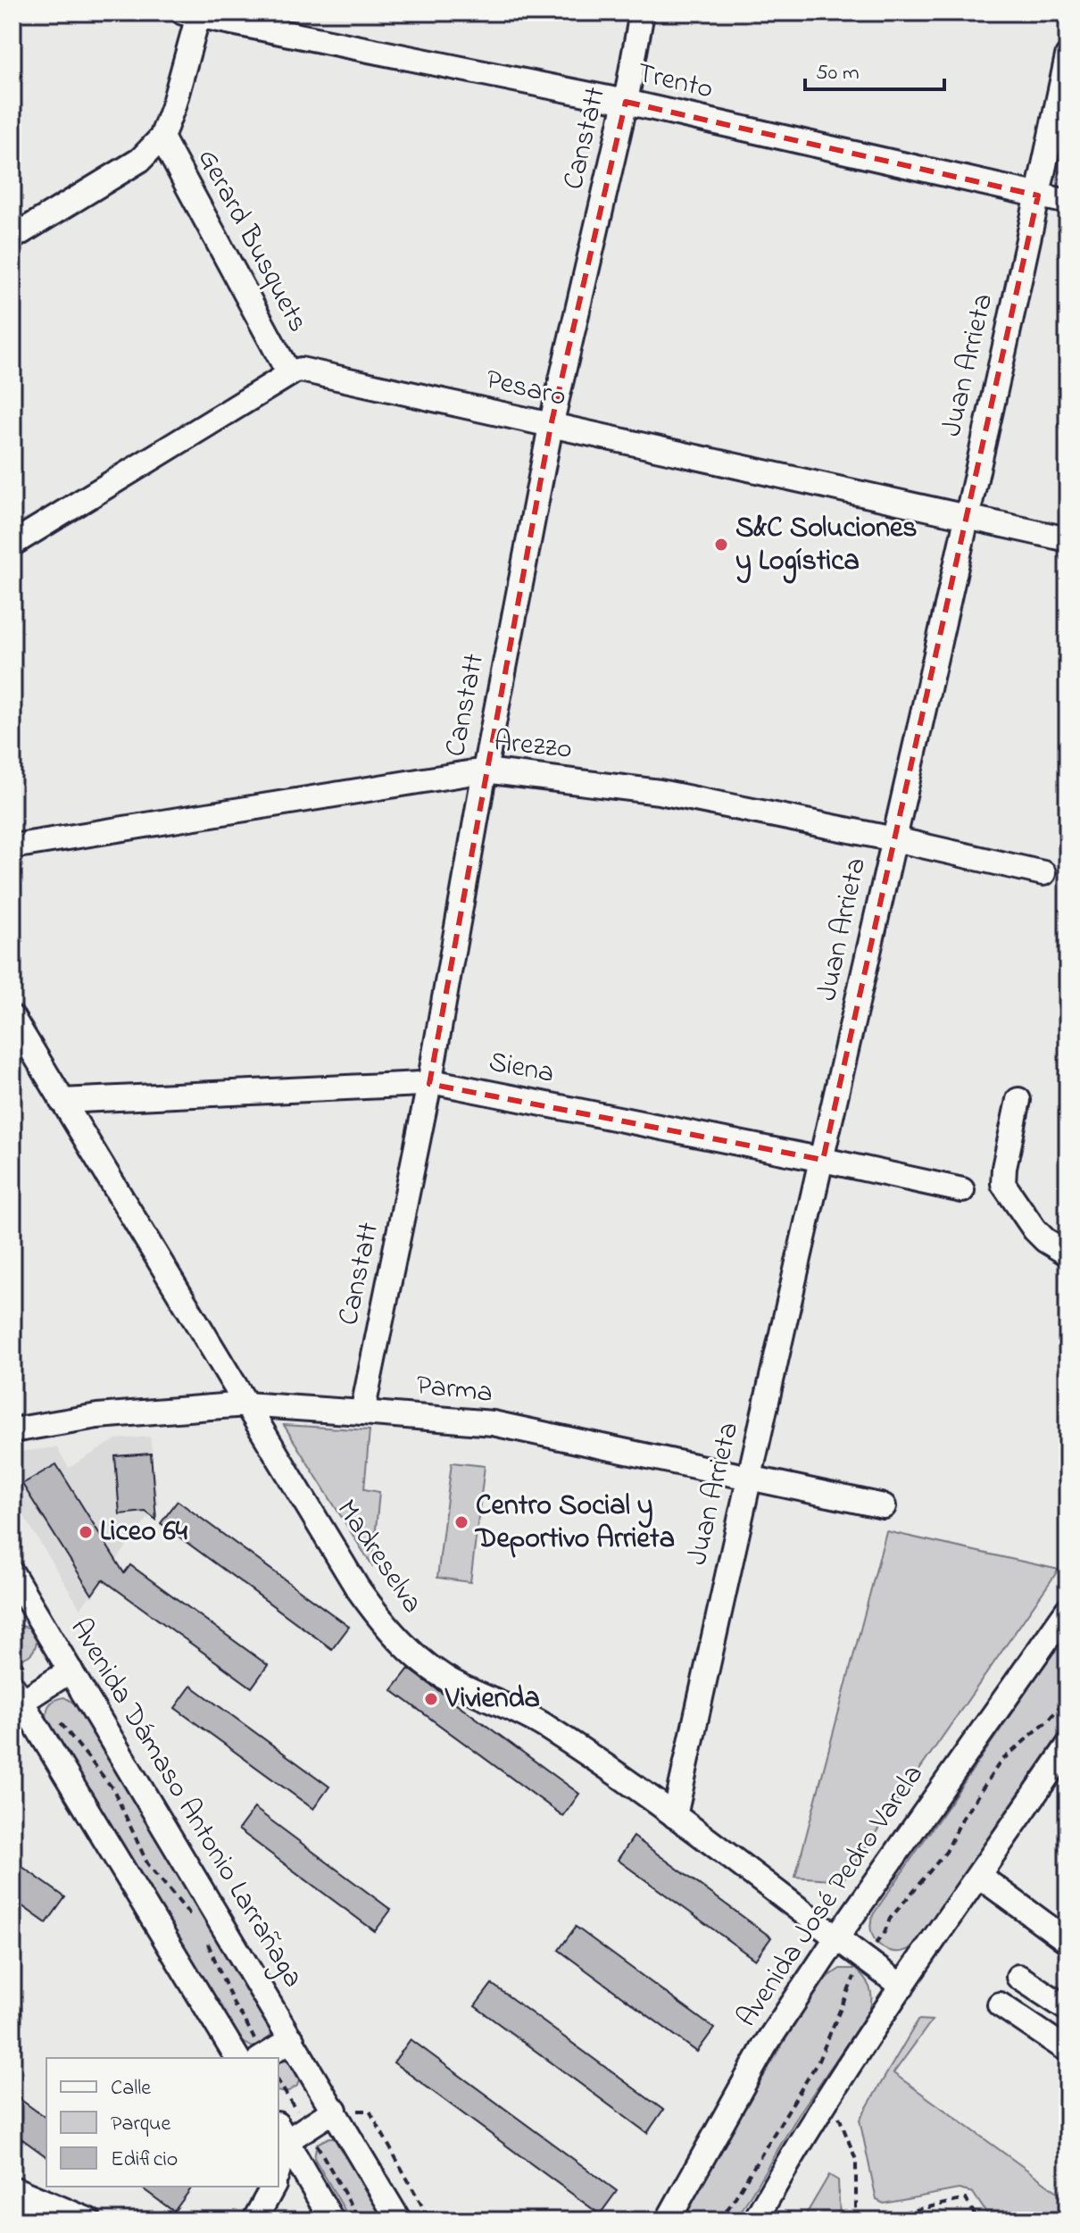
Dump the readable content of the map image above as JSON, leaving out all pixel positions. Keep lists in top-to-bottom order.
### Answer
{
  "streets": {
    "street": [
      "Trento",
      "Canstatt",
      "Gerard Busquets",
      "Juan Arrieta",
      "Pesaro",
      "Arezzo",
      "Siena",
      "Parma",
      "Madreselva",
      "Avenida Dámaso Antonio Larrañaga",
      "Avenida José Pedro Varela"
    ]
  },
  "crossings": [
    ["Trento", "Canstatt"],
    ["Trento", "Juan Arrieta"],
    ["Canstatt", "Pesaro"],
    ["Canstatt", "Arezzo"],
    ["Canstatt", "Siena"],
    ["Canstatt", "Parma"],
    ["Gerard Busquets", "Pesaro"],
    ["Juan Arrieta", "Pesaro"],
    ["Juan Arrieta", "Arezzo"],
    ["Juan Arrieta", "Siena"],
    ["Juan Arrieta", "Parma"],
    ["Juan Arrieta", "Madreselva"],
    ["Siena", "Madreselva"],
    ["Parma", "Madreselva"],
    ["Madreselva", "Avenida José Pedro Varela"]
  ],
  "places": [
    "S&C Soluciones y Logística",
    "Centro Social y Deportivo Arrieta",
    "Liceo 64",
    "Vivienda"
  ],
  "legend": ["Calle", "Parque", "Edificio"],
  "scale_bar": "50 m"
}
